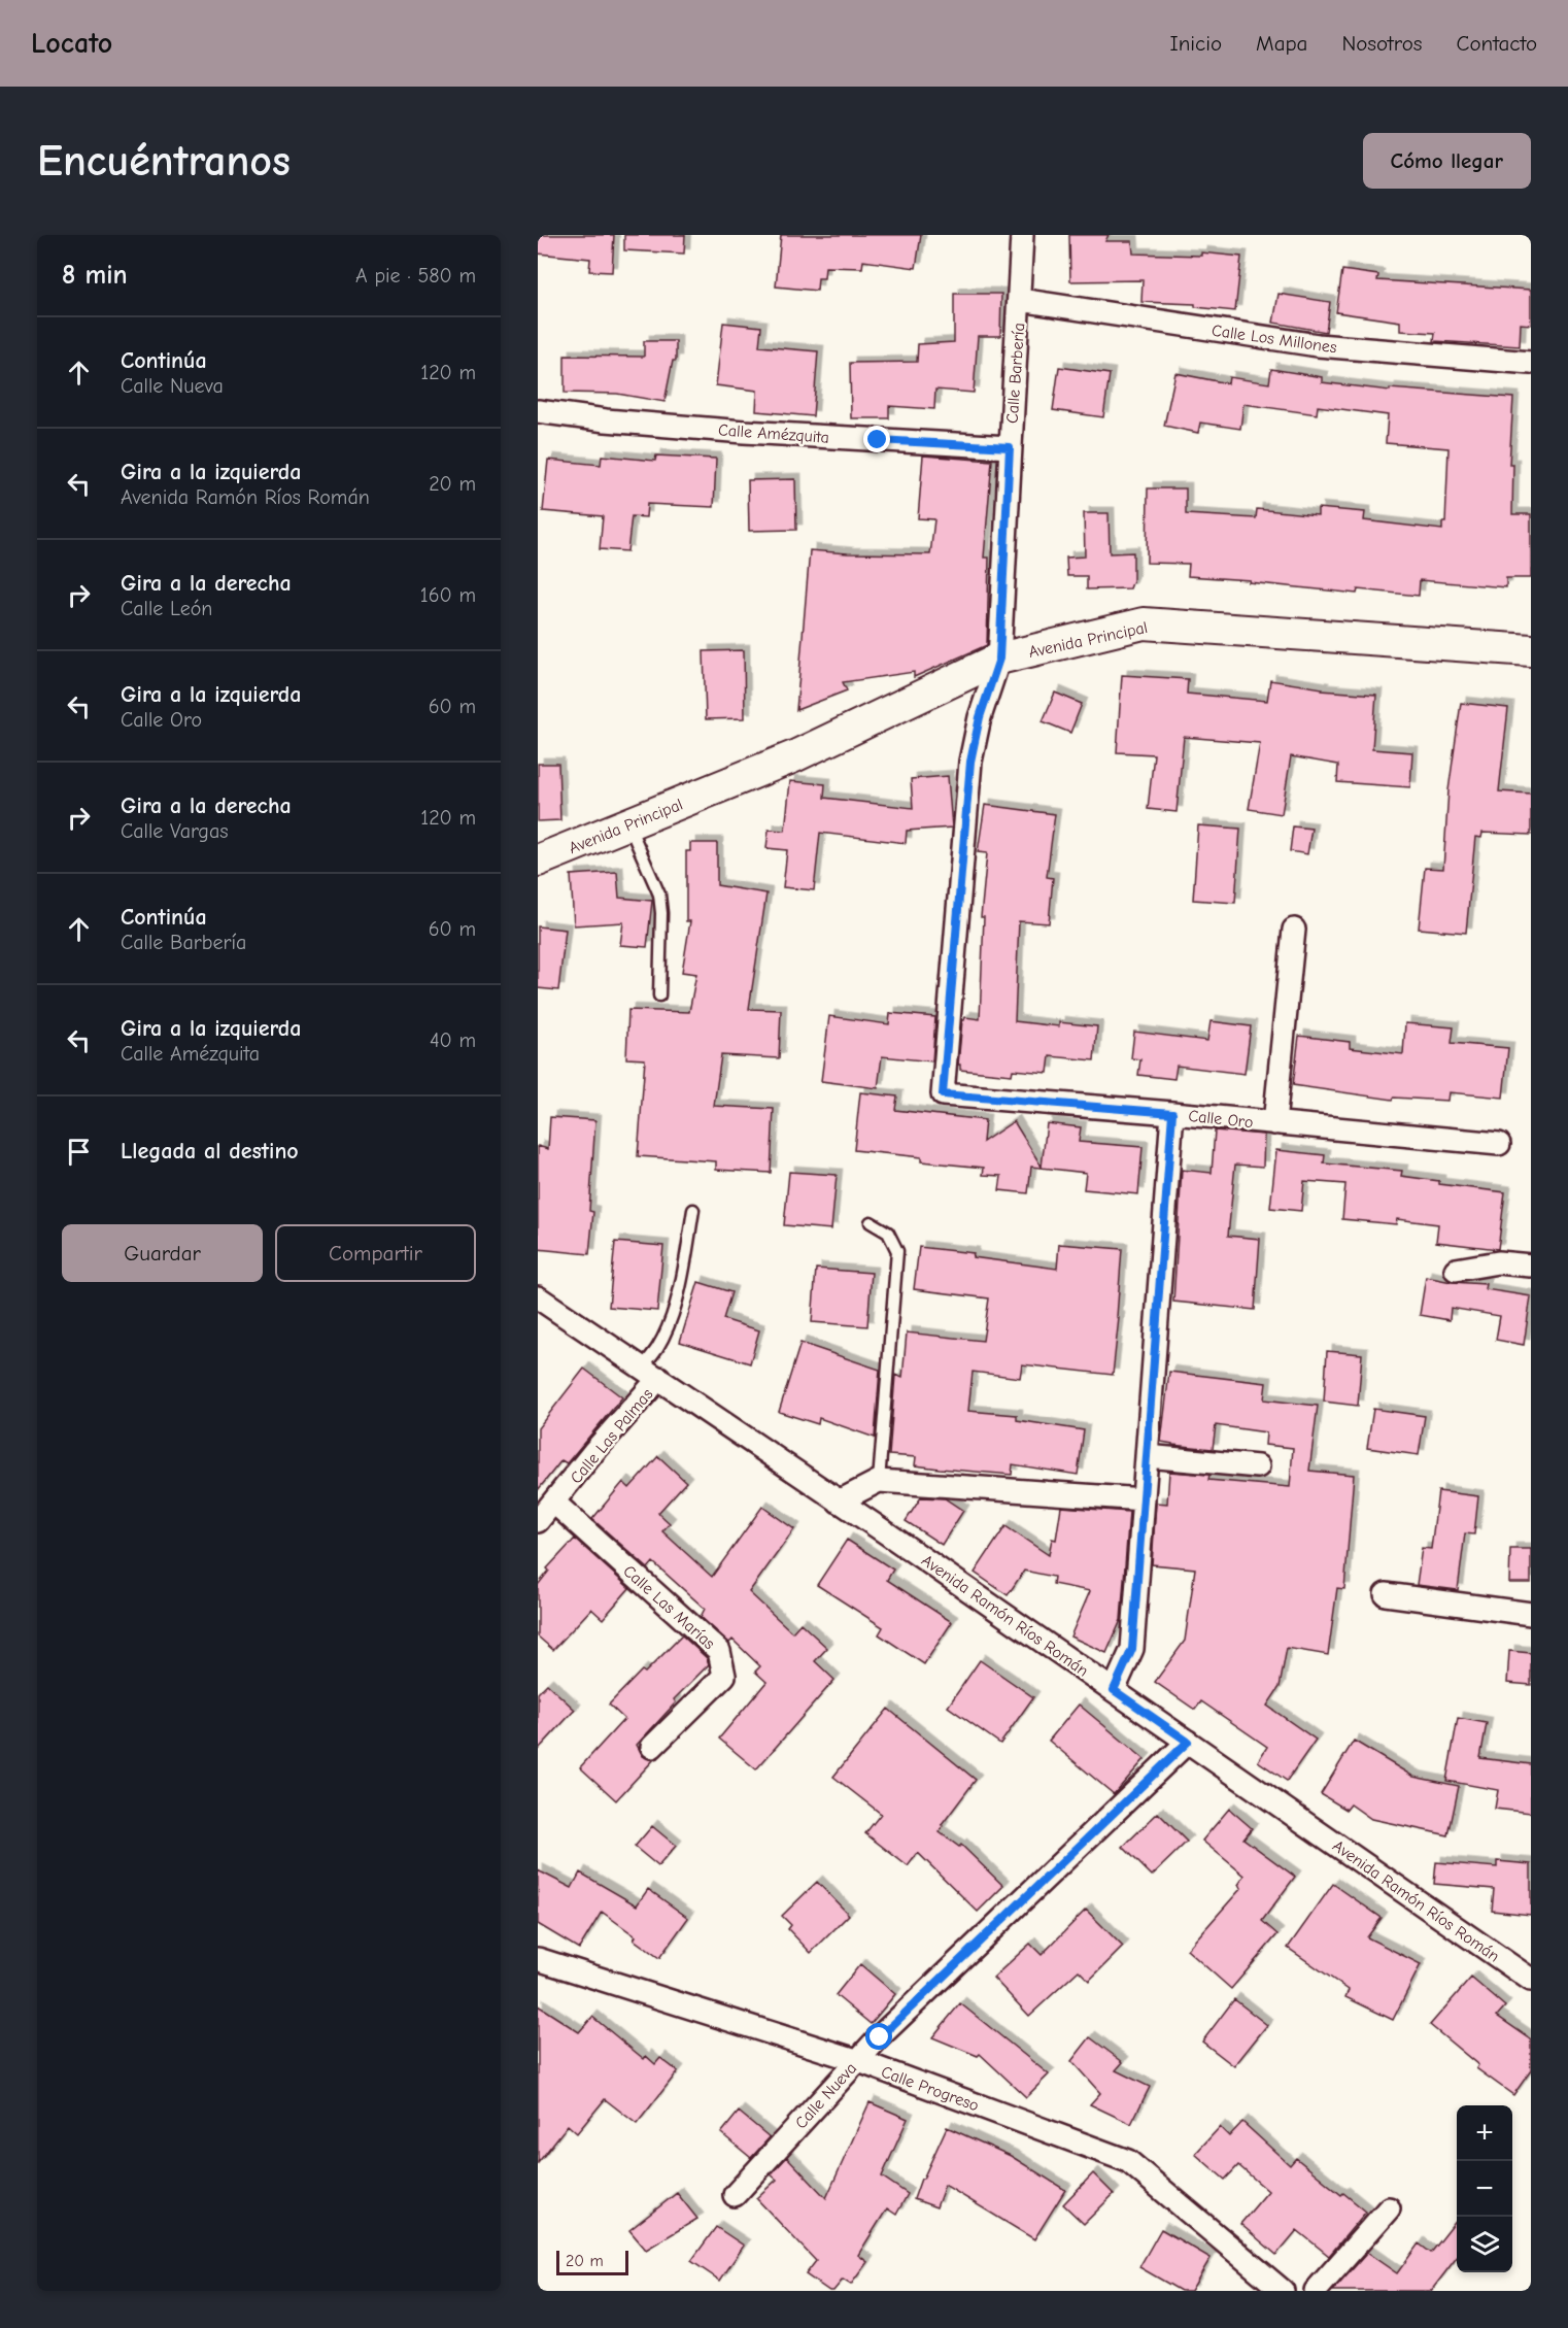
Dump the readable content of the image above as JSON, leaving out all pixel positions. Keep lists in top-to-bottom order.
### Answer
{
  "streets": {
    "street": [
      "Calle Los Millones",
      "Calle Barbería",
      "Calle Amézquita",
      "Avenida Principal",
      "Calle Oro",
      "Calle Las Palmas",
      "Calle Las Marías",
      "Avenida Ramón Ríos Román",
      "Calle Progreso",
      "Calle Nueva"
    ]
  },
  "crossings": [
    ["Calle Los Millones", "Calle Barbería"],
    ["Calle Barbería", "Calle Amézquita"],
    ["Calle Barbería", "Avenida Principal"],
    ["Calle Barbería", "Calle Oro"],
    ["Calle Las Palmas", "Calle Las Marías"],
    ["Calle Las Palmas", "Avenida Ramón Ríos Román"],
    ["Avenida Ramón Ríos Román", "Calle Nueva"],
    ["Calle Progreso", "Calle Nueva"]
  ],
  "scale_bar": "20 m",
  "page": {
    "header": "Locato",
    "nav": [
      "Inicio",
      "Mapa",
      "Nosotros",
      "Contacto"
    ],
    "buttons": [
      "Cómo llegar",
      ["Guardar", "Compartir"]
    ],
    "title": "Encuéntranos",
    "heading": ["8 min", "A pie · 580 m"],
    "list": [
      ["Continúa", "Calle Nueva", "120 m"],
      ["Gira a la izquierda", "Avenida Ramón Ríos Román", "20 m"],
      ["Gira a la derecha", "Calle León", "160 m"],
      ["Gira a la izquierda", "Calle Oro", "60 m"],
      ["Gira a la derecha", "Calle Vargas", "120 m"],
      ["Continúa", "Calle Barbería", "60 m"],
      ["Gira a la izquierda", "Calle Amézquita", "40 m"],
      "Llegada al destino"
    ],
    "map_buttons": ["+", "−"],
    "scale": "20 m"
  }
}
